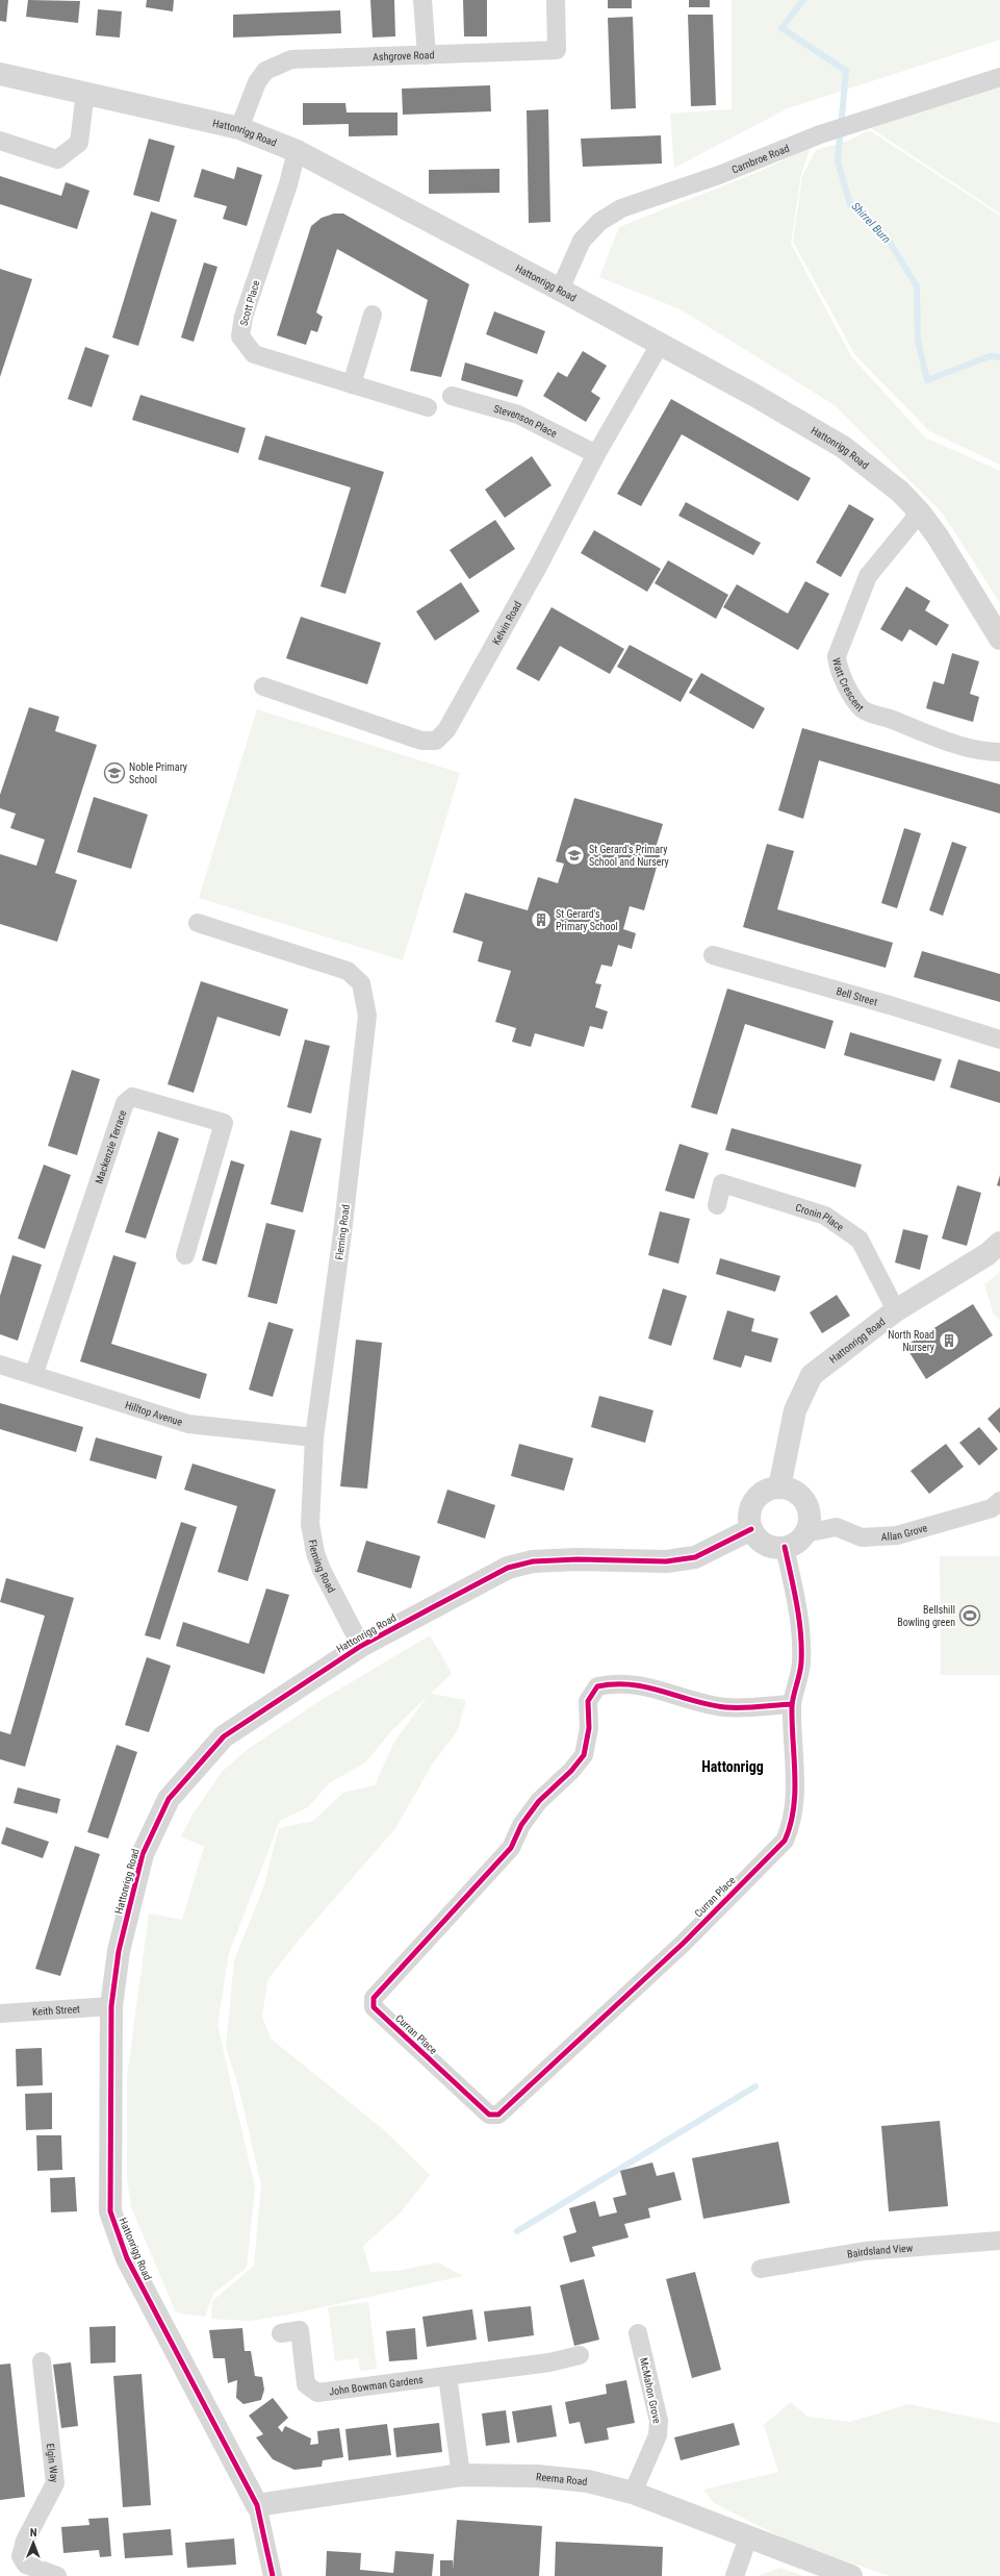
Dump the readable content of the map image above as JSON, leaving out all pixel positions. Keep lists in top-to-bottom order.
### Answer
{
  "streets": {
    "street": [
      "Ashgrove Road",
      "Hattonrigg Road",
      "Carnbroe Road",
      "Scott Place",
      "Stevenson Place",
      "Kelvin Road",
      "Watt Crescent",
      "Bell Street",
      "Mackenzie Terrace",
      "Cronin Place",
      "Fleming Road",
      "Hilltop Avenue",
      "Allan Grove",
      "Curran Place",
      "Keith Street",
      "Bairdsland View",
      "John Bowman Gardens",
      "McMahon Grove",
      "Elgin Way",
      "Reema Road"
    ]
  },
  "crossings": [
    ["Ashgrove Road", "Hattonrigg Road"],
    ["Hattonrigg Road", "Carnbroe Road"],
    ["Hattonrigg Road", "Scott Place"],
    ["Hattonrigg Road", "Kelvin Road"],
    ["Hattonrigg Road", "Watt Crescent"],
    ["Hattonrigg Road", "Cronin Place"],
    ["Hattonrigg Road", "Fleming Road"],
    ["Hattonrigg Road", "Allan Grove"],
    ["Hattonrigg Road", "Curran Place"],
    ["Hattonrigg Road", "Keith Street"],
    ["Hattonrigg Road", "Reema Road"],
    ["Stevenson Place", "Kelvin Road"],
    ["Mackenzie Terrace", "Hilltop Avenue"],
    ["Fleming Road", "Hilltop Avenue"],
    ["Allan Grove", "Curran Place"],
    ["McMahon Grove", "Reema Road"]
  ],
  "districts": ["Hattonrigg"],
  "water": ["Shirrel Burn"],
  "places": {
    "school or university": ["Noble Primary School", "St Gerard's Primary School and Nursery"],
    "building": ["St Gerard's Primary School", "North Road Nursery"],
    "sports": ["Bellshill Bowling green"]
  },
  "north": "top"
}
